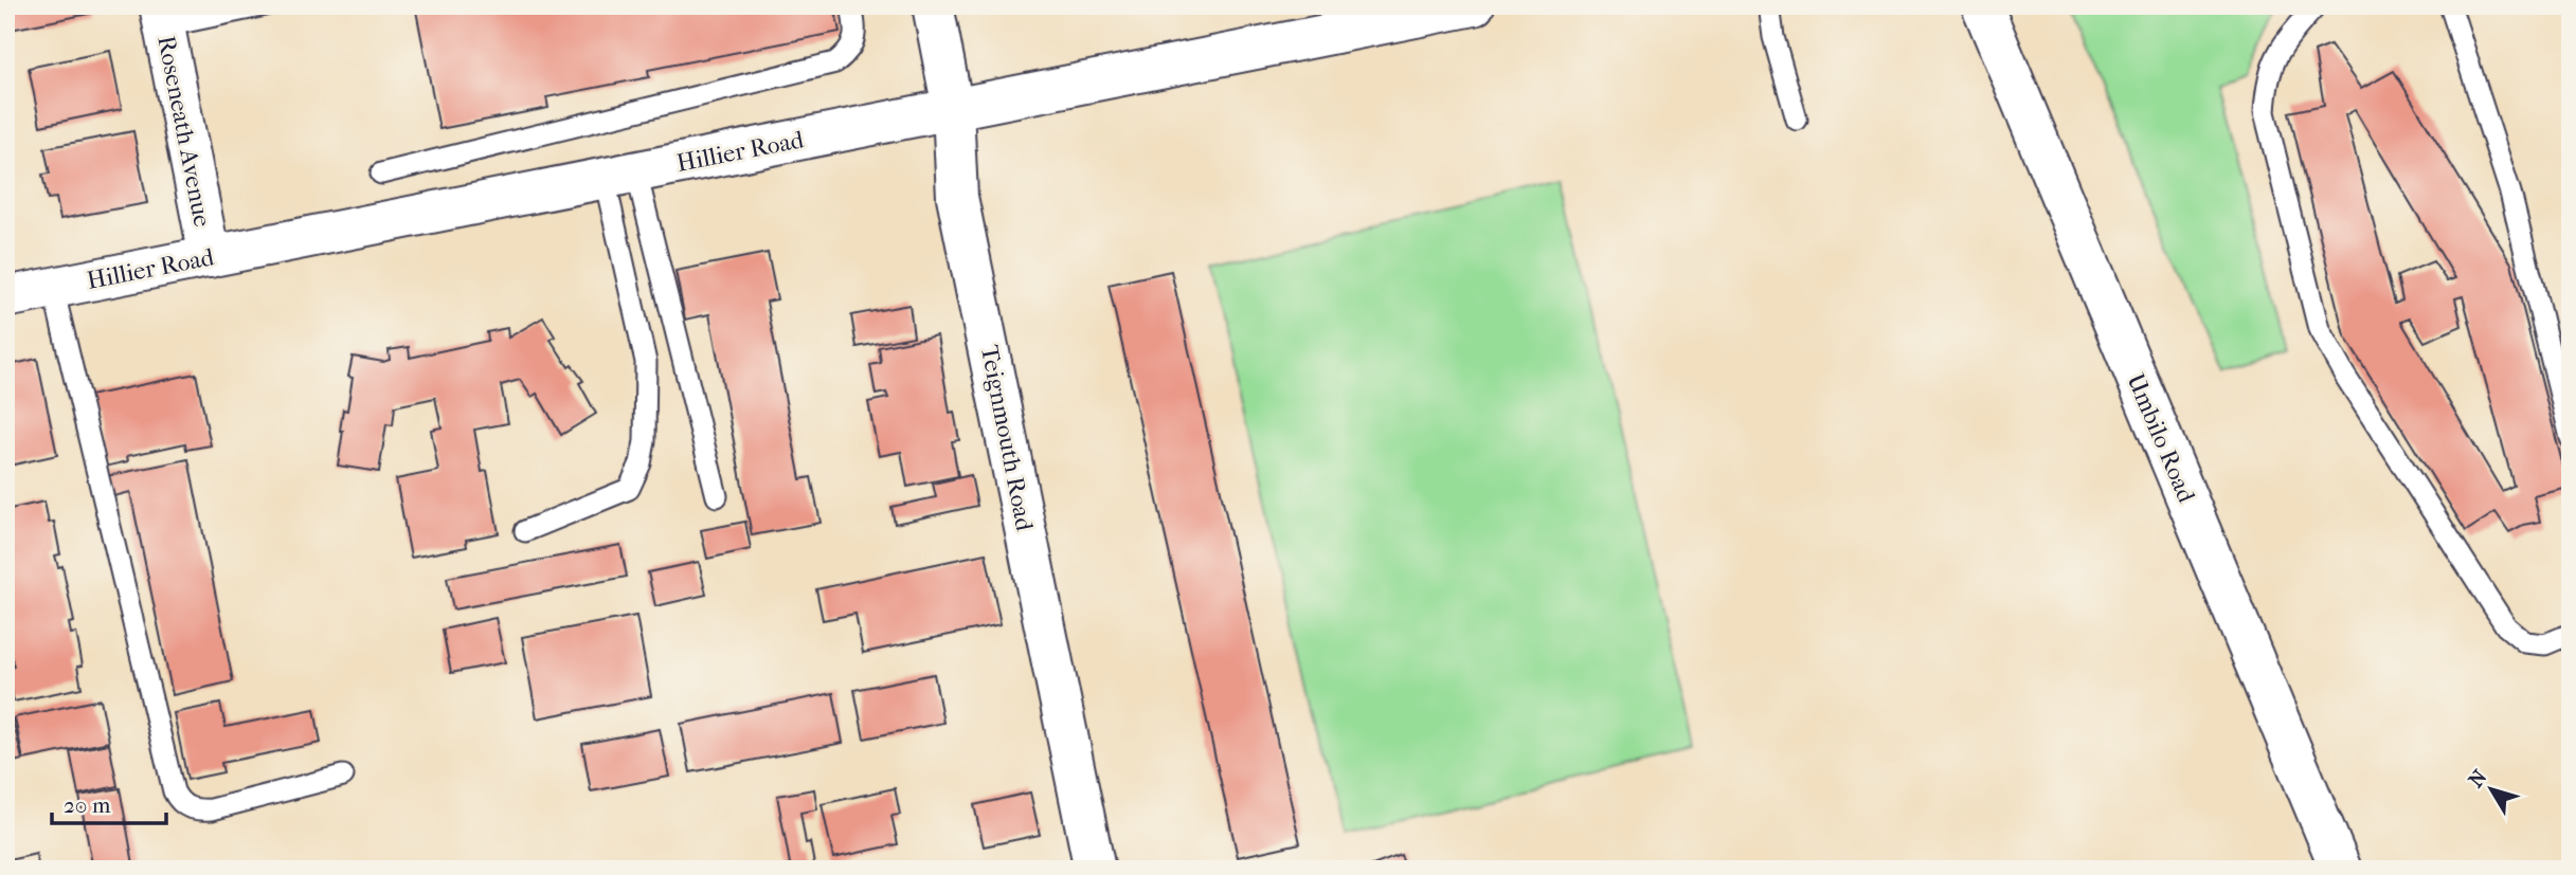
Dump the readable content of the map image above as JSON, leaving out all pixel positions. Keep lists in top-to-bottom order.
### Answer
{
  "streets": {
    "street": [
      "Roseneath Avenue",
      "Hillier Road",
      "Teignmouth Road",
      "Umbilo Road"
    ]
  },
  "crossings": [
    ["Roseneath Avenue", "Hillier Road"],
    ["Hillier Road", "Teignmouth Road"]
  ],
  "scale_bar": "20 m",
  "north": "top left"
}
